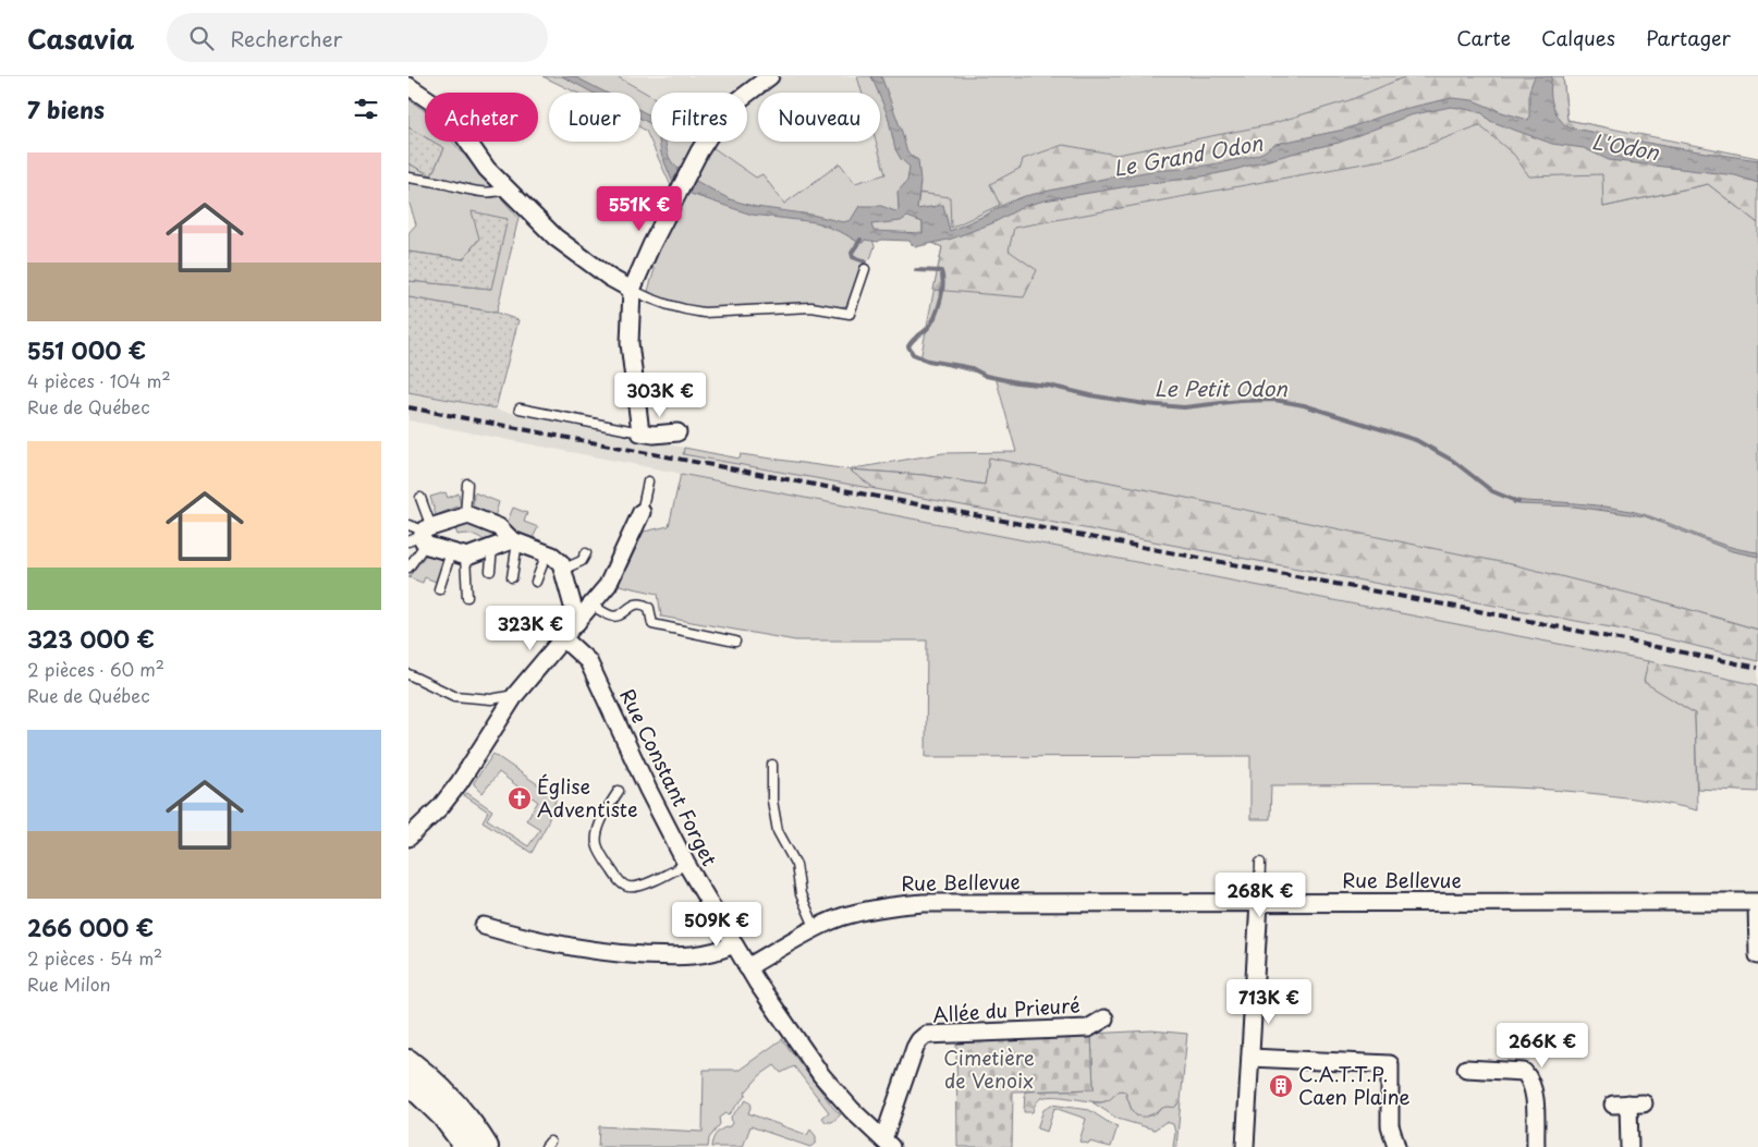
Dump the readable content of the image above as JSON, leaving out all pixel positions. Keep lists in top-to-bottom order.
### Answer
{
  "streets": {
    "street": ["Rue Constant Forget", "Rue Bellevue", "Allée du Prieuré"]
  },
  "crossings": [
    ["Rue Constant Forget", "Rue Bellevue"],
    ["Rue Constant Forget", "Allée du Prieuré"]
  ],
  "water": ["L'Odon", "Le Grand Odon", "Le Petit Odon"],
  "parks": ["Cimetière de Venoix"],
  "places": {
    "church": ["Église Adventiste"],
    "building": ["C.A.T.T.P. Caen Plaine"]
  },
  "page": {
    "header": "Casavia",
    "search": "Rechercher",
    "nav": ["Carte", "Calques", "Partager"],
    "heading": "7 biens",
    "chip": [
      "Acheter",
      "Louer",
      "Filtres",
      "Nouveau"
    ],
    "list": [
      {
        "name": "551 000 €",
        "note": "4 pièces · 104 m² · Rue de Québec"
      },
      {
        "name": "323 000 €",
        "note": "2 pièces · 60 m² · Rue de Québec"
      },
      {
        "name": "266 000 €",
        "note": "2 pièces · 54 m² · Rue Milon"
      }
    ],
    "price": [
      "551K €",
      "303K €",
      "323K €",
      "268K €",
      "509K €",
      "713K €",
      "266K €"
    ]
  }
}
